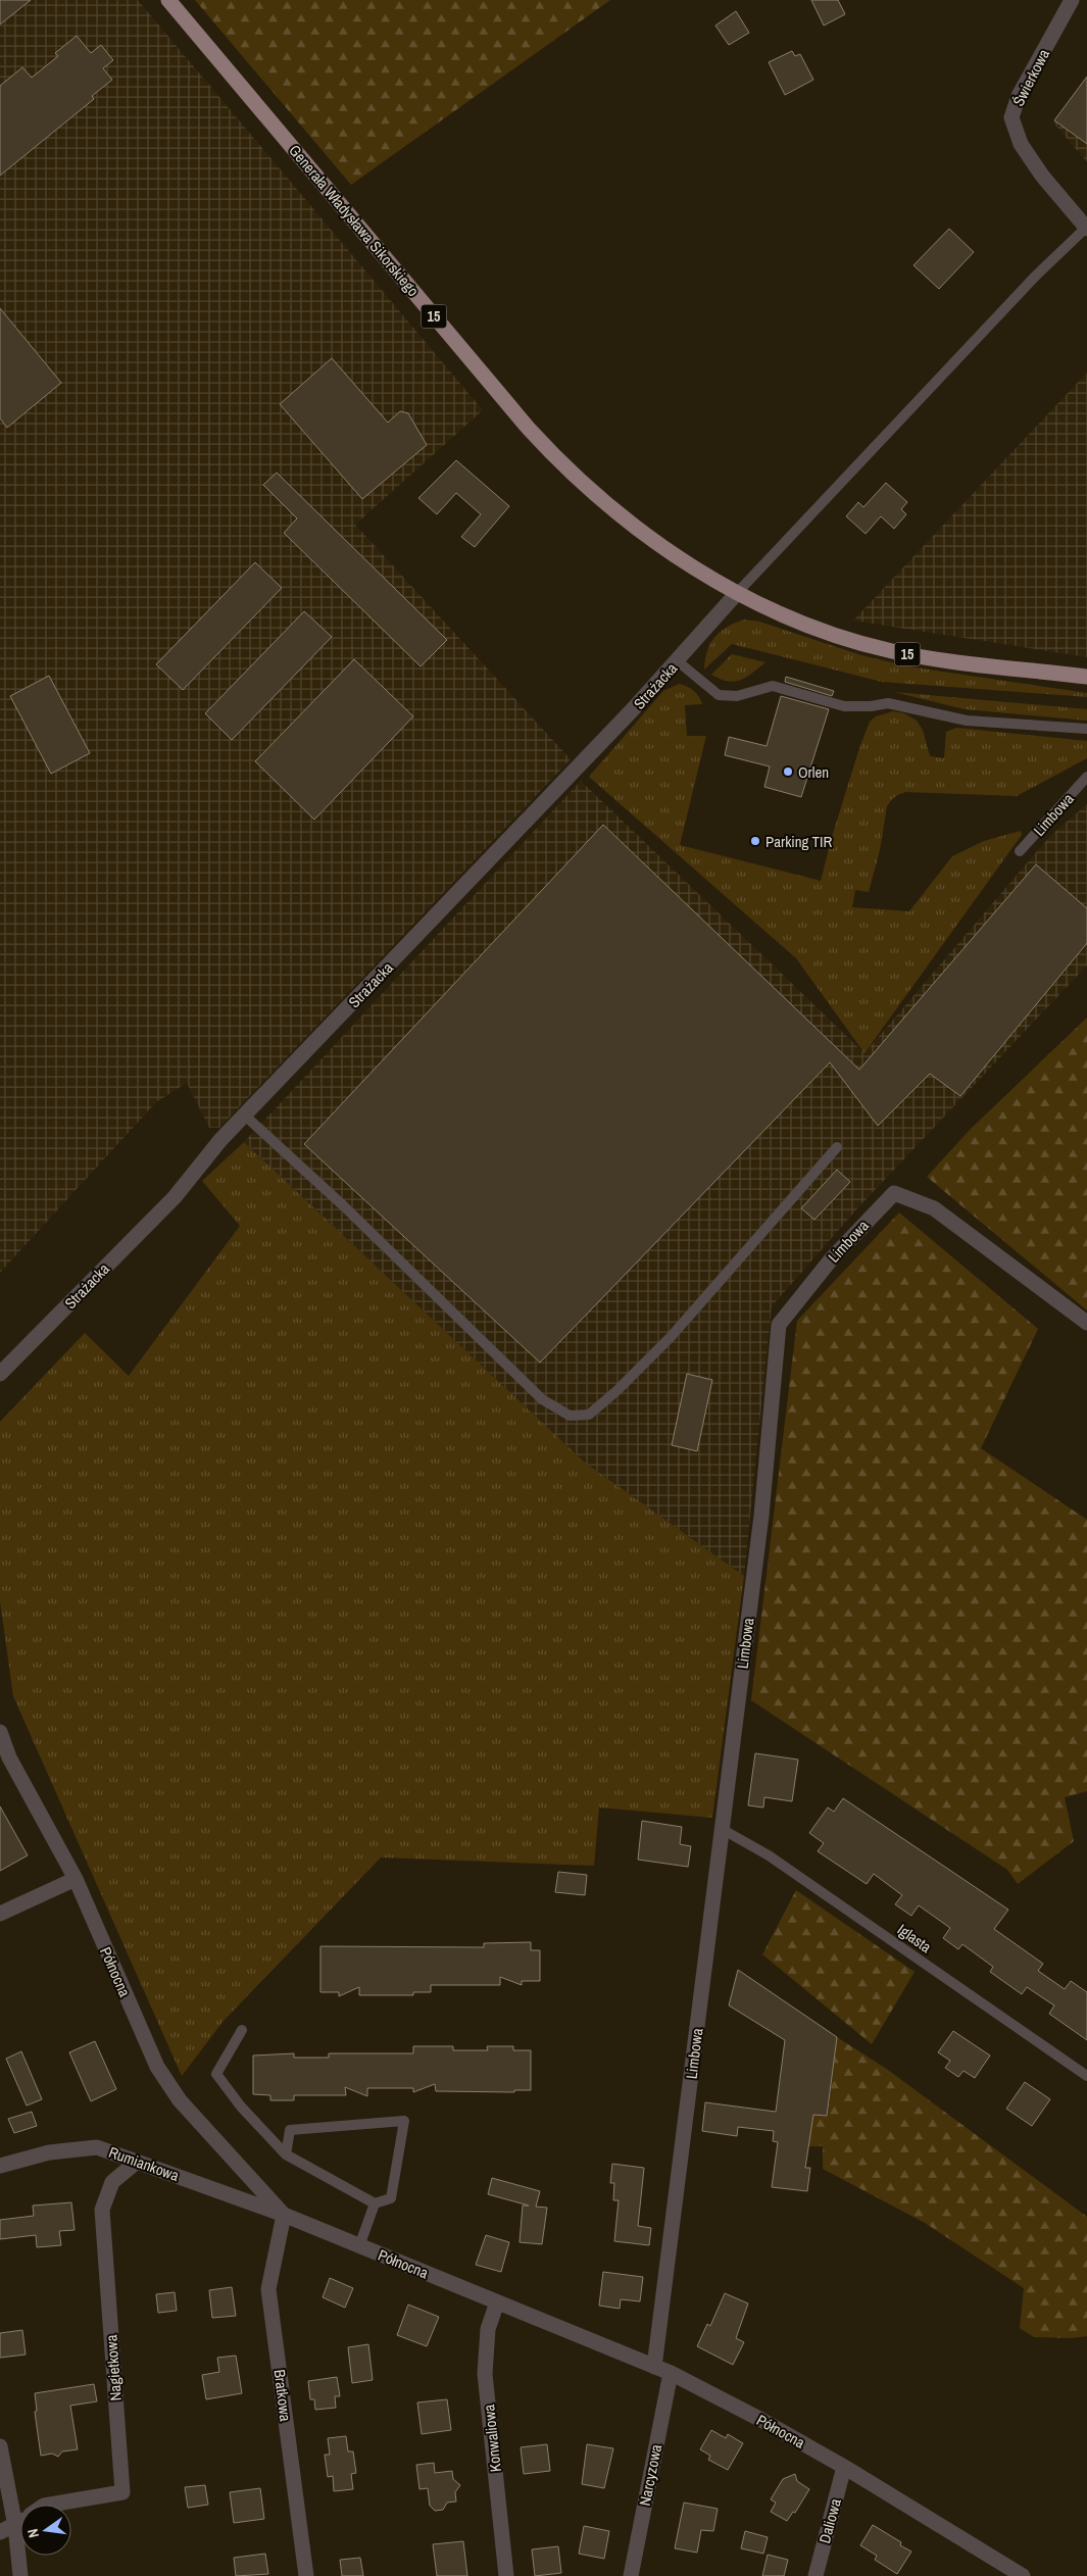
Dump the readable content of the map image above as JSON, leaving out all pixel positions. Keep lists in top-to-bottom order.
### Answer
{
  "streets": {
    "main road": ["Generała Władysława Sikorskiego", "15"],
    "street": [
      "Świerkowa",
      "Strażacka",
      "Limbowa",
      "Północna",
      "Rumiankowa",
      "Nagietkowa",
      "Bratkowa",
      "Konwaliowa",
      "Narcyzowa",
      "Daliowa"
    ],
    "lane": ["Iglasta"]
  },
  "crossings": [
    ["Generała Władysława Sikorskiego", "Strażacka"],
    ["Limbowa", "Iglasta"],
    ["Limbowa", "Północna"],
    ["Północna", "Rumiankowa"],
    ["Północna", "Bratkowa"],
    ["Północna", "Konwaliowa"],
    ["Północna", "Narcyzowa"],
    ["Północna", "Daliowa"],
    ["Rumiankowa", "Nagietkowa"],
    ["Rumiankowa", "Bratkowa"]
  ],
  "places": ["Orlen", "Parking TIR"],
  "north": "left"
}
